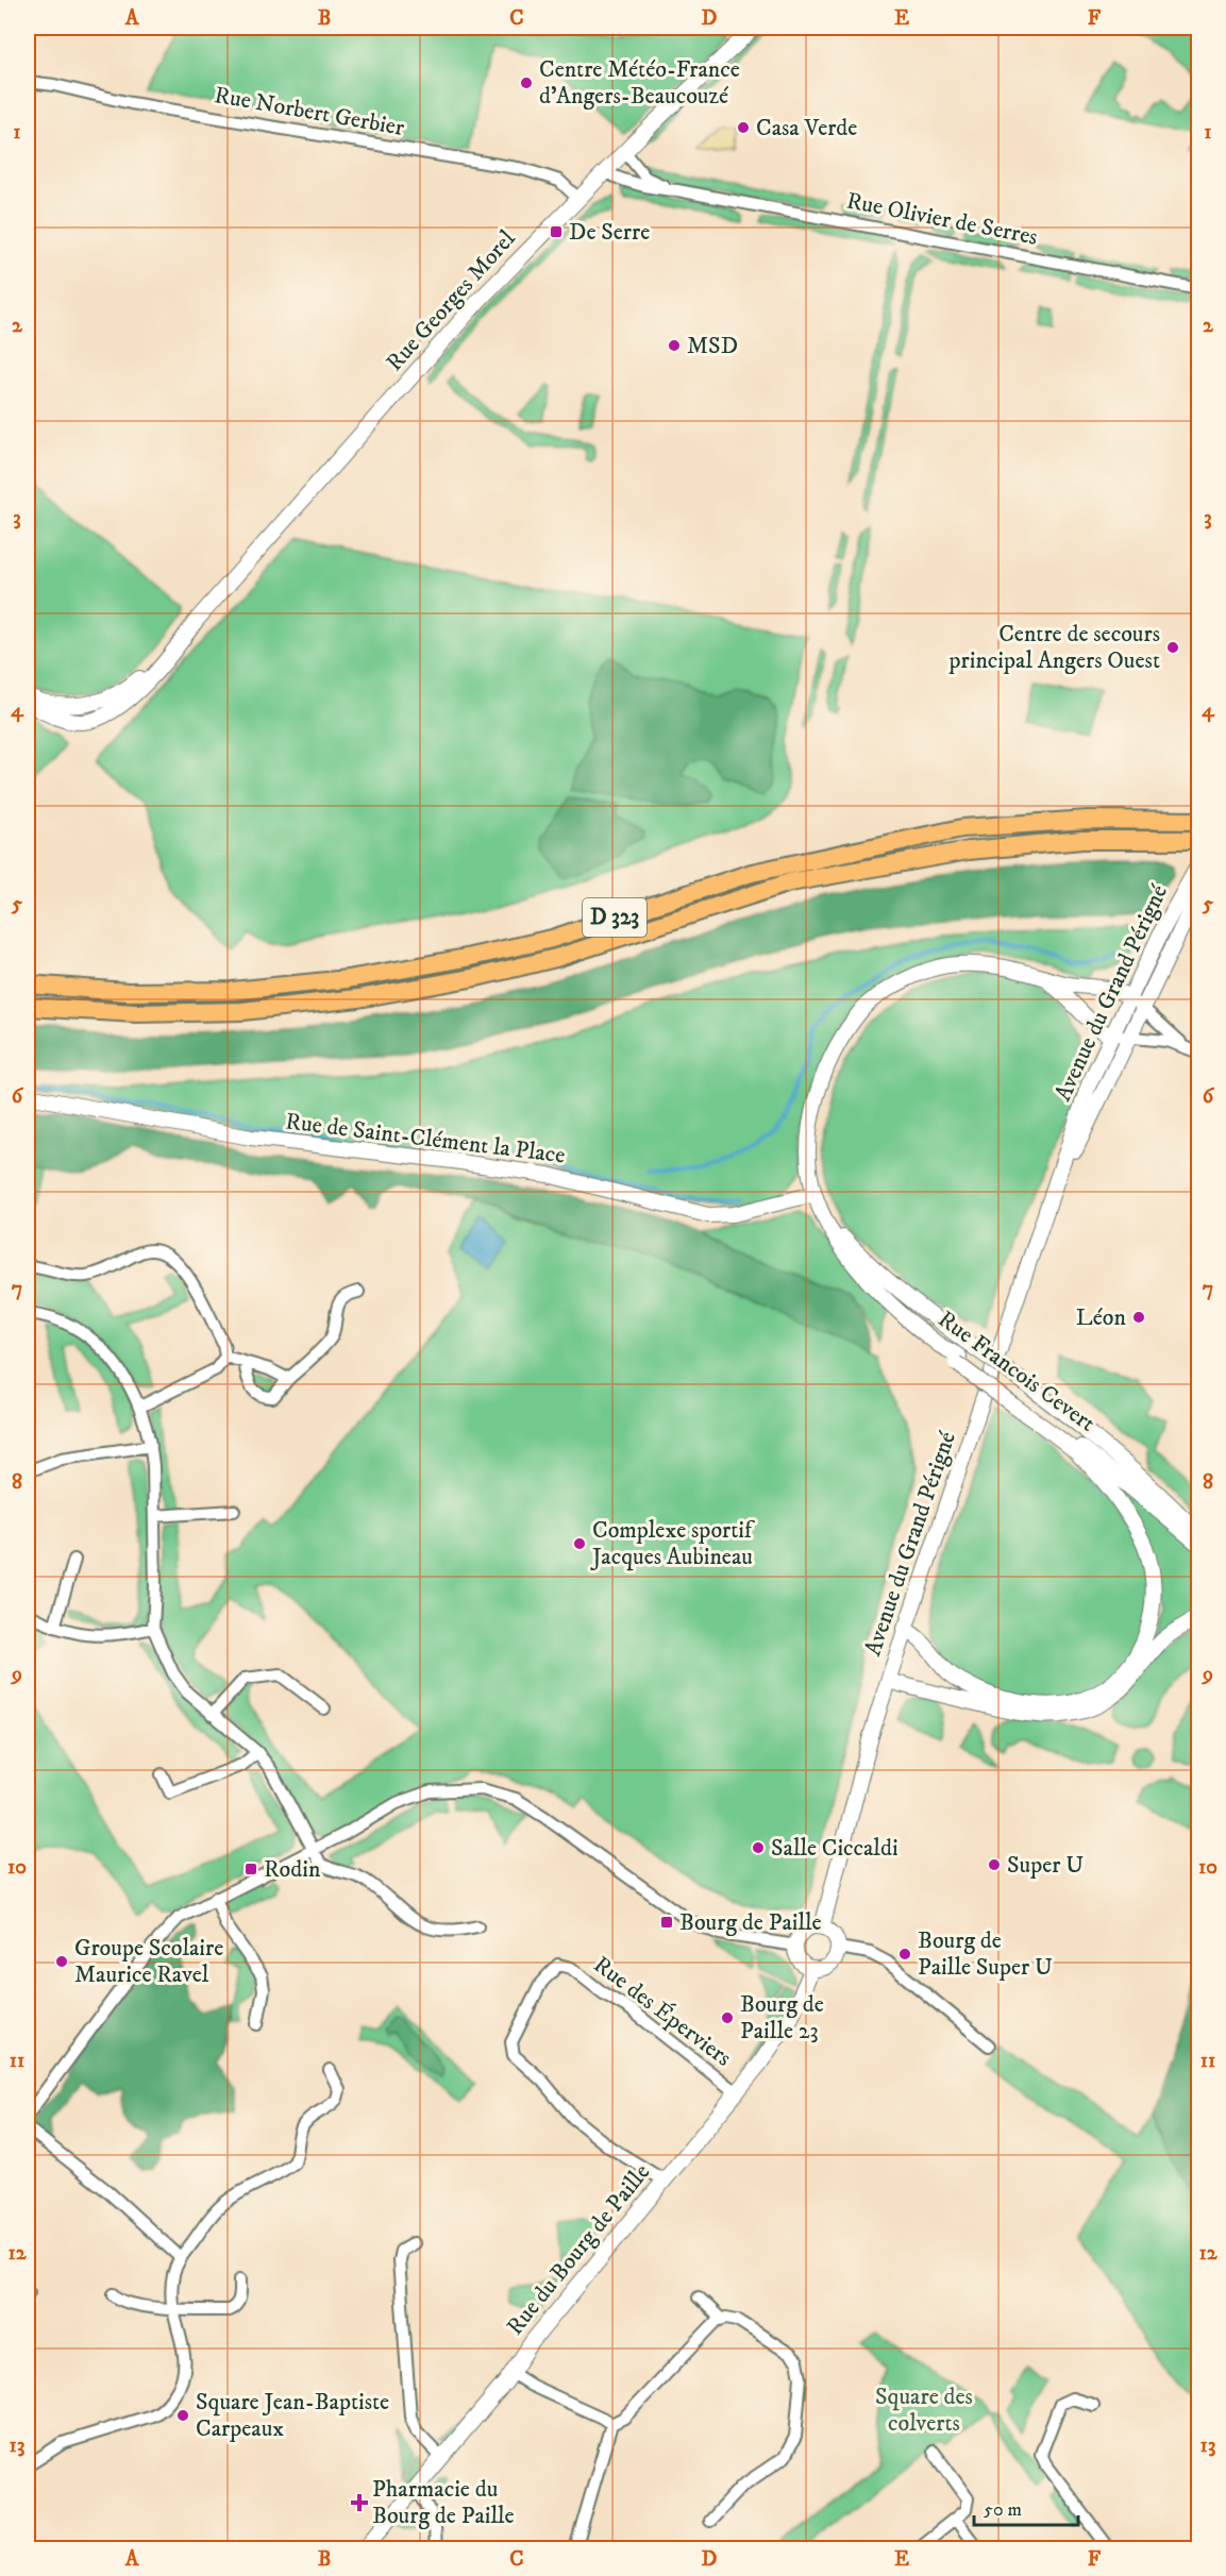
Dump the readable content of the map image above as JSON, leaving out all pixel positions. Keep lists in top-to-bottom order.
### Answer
{
  "streets": {
    "highway": ["D 323"],
    "street": [
      "Rue Norbert Gerbier",
      "Rue Olivier de Serres",
      "Rue Georges Morel",
      "Avenue du Grand Périgné",
      "Rue de Saint-Clément la Place",
      "Rue Francois Cevert",
      "Rue des Éperviers",
      "Rue du Bourg de Paille"
    ]
  },
  "crossings": [
    ["Rue Norbert Gerbier", "Rue Georges Morel"],
    ["Rue Olivier de Serres", "Rue Georges Morel"],
    ["Avenue du Grand Périgné", "Rue Francois Cevert"],
    ["Avenue du Grand Périgné", "Rue du Bourg de Paille"],
    ["Rue de Saint-Clément la Place", "Rue Francois Cevert"],
    ["Rue des Éperviers", "Rue du Bourg de Paille"]
  ],
  "parks": ["Square des colverts"],
  "places": {
    "other": [
      "Centre Météo-France d'Angers-Beaucouzé",
      "Casa Verde",
      "MSD",
      "Centre de secours principal Angers Ouest",
      "Léon",
      "Complexe sportif Jacques Aubineau",
      "Salle Ciccaldi",
      "Super U",
      "Bourg de Paille Super U",
      "Groupe Scolaire Maurice Ravel",
      "Bourg de Paille 23",
      "Square Jean-Baptiste Carpeaux"
    ],
    "transit": ["De Serre", "Rodin", "Bourg de Paille"],
    "health": ["Pharmacie du Bourg de Paille"]
  },
  "scale_bar": "50 m",
  "grid": {
    "columns": [
      "A",
      "B",
      "C",
      "D",
      "E",
      "F"
    ],
    "rows": [
      "1",
      "2",
      "3",
      "4",
      "5",
      "6",
      "7",
      "8",
      "9",
      "10",
      "11",
      "12",
      "13"
    ]
  }
}
